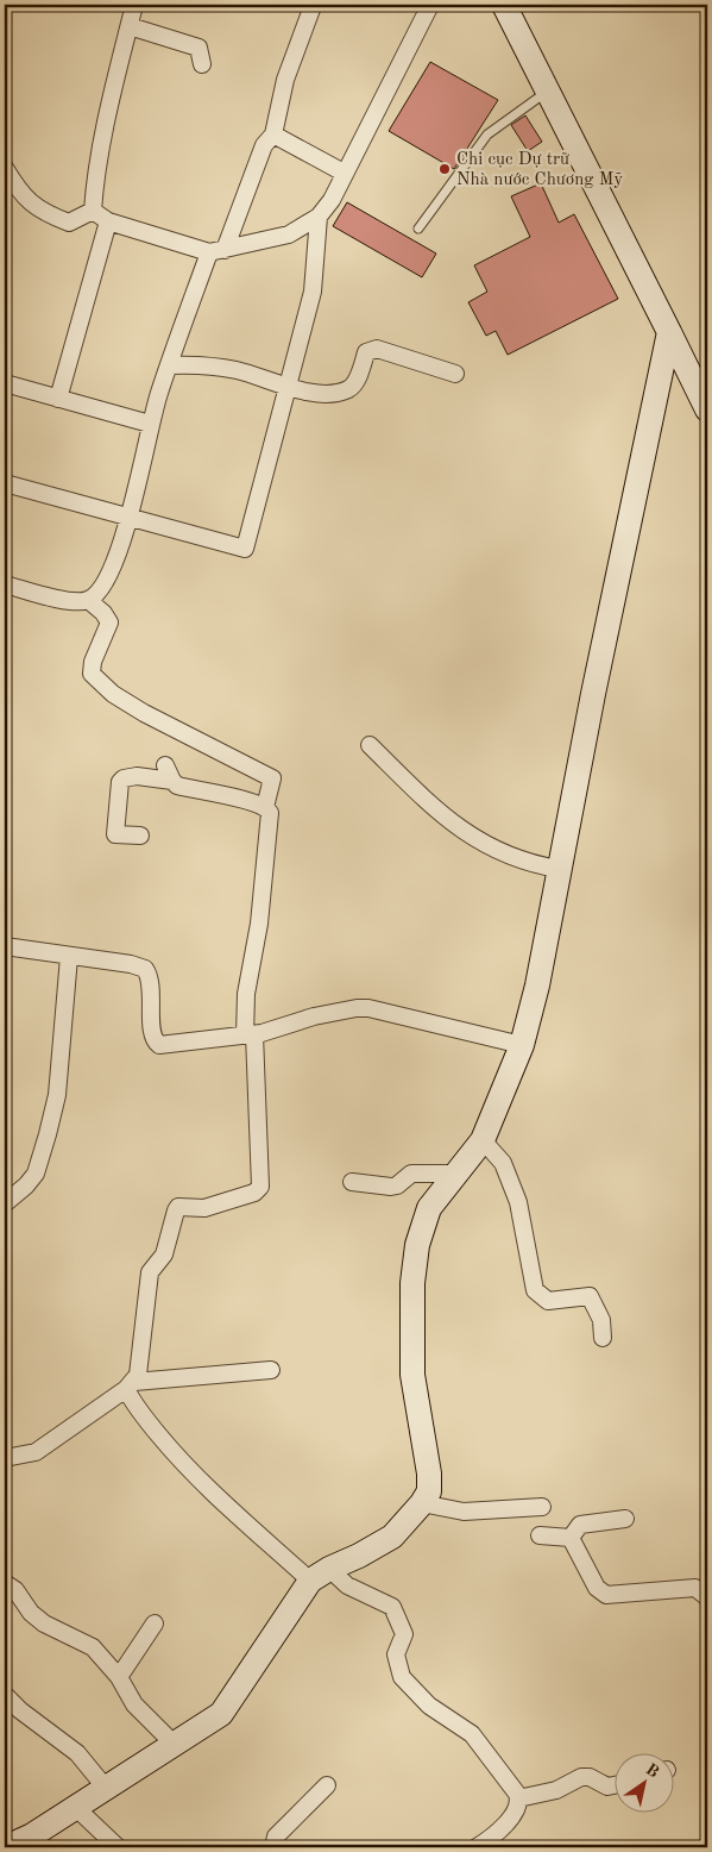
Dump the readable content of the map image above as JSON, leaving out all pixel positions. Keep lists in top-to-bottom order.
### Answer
{
  "places": ["Chi cục Dự trữ Nhà nước Chương Mỹ"],
  "north": "top right"
}
